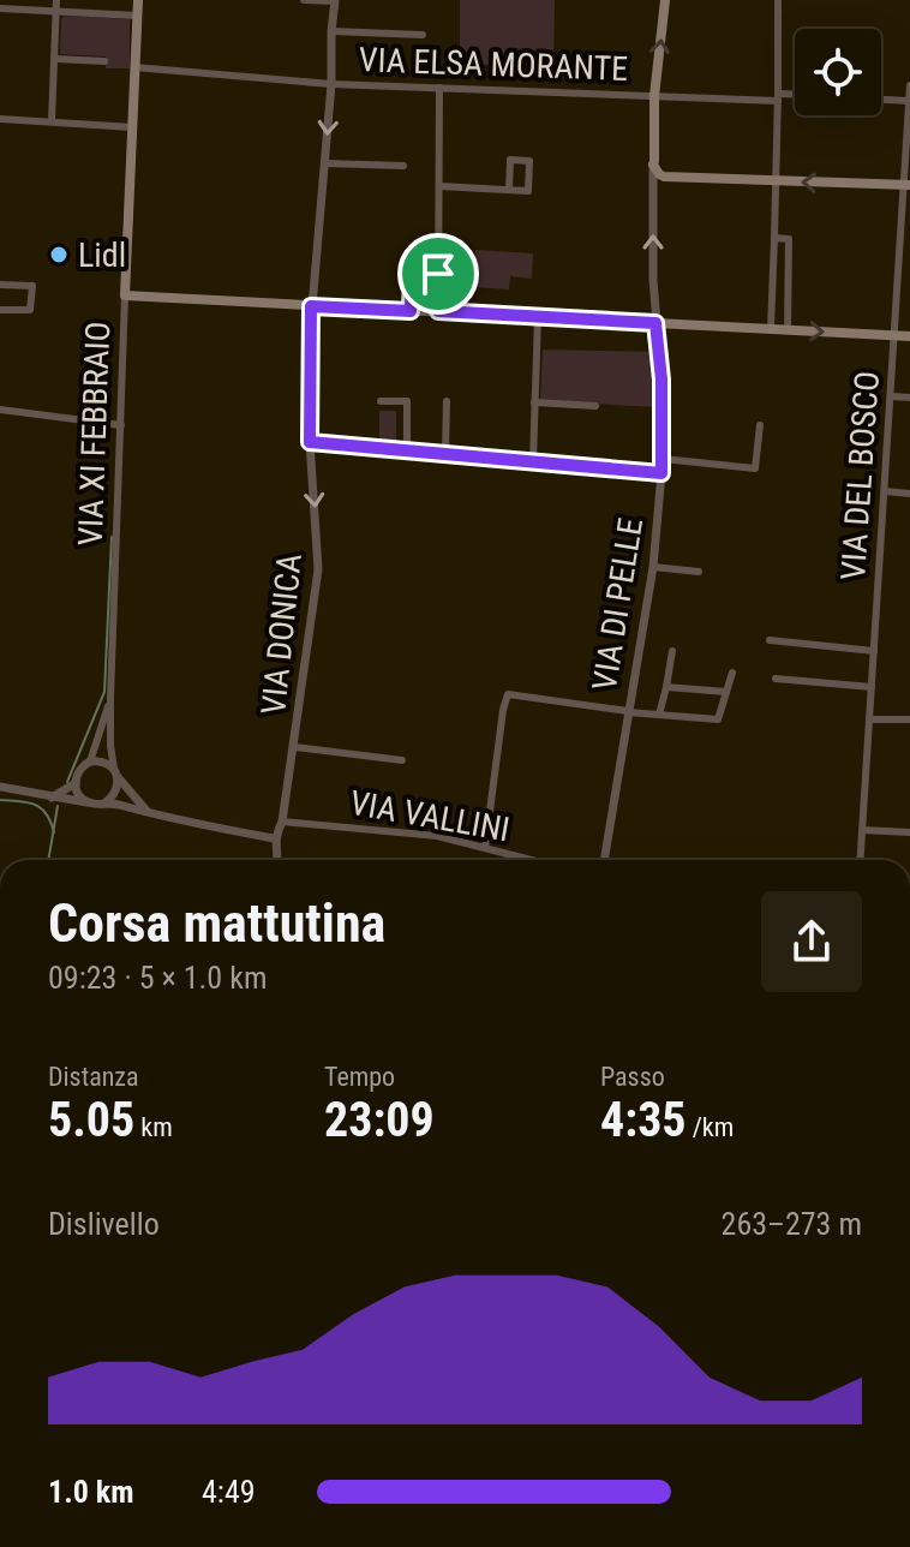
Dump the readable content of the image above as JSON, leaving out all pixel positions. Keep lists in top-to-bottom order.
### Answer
{
  "streets": {
    "main road": ["VIA XI FEBBRAIO", "VIA DI PELLE"],
    "street": [
      "VIA ELSA MORANTE",
      "VIA DEL BOSCO",
      "VIA DONICA",
      "VIA VALLINI"
    ]
  },
  "crossings": [
    ["VIA ELSA MORANTE", "VIA XI FEBBRAIO"],
    ["VIA ELSA MORANTE", "VIA DI PELLE"],
    ["VIA ELSA MORANTE", "VIA DONICA"],
    ["VIA DONICA", "VIA VALLINI"]
  ],
  "one_way": ["VIA DONICA"],
  "places": ["Lidl"],
  "page": {
    "heading": ["Corsa mattutina", "09:23 · 5 × 1.0 km"],
    "stats": [
      ["Distanza", "5.05 km"],
      ["Tempo", "23:09"],
      ["Passo", "4:35 /km"]
    ],
    "chart": ["Dislivello", "263–273 m"],
    "list": [
      {
        "name": "1.0 km",
        "note": "4:49"
      }
    ]
  }
}
